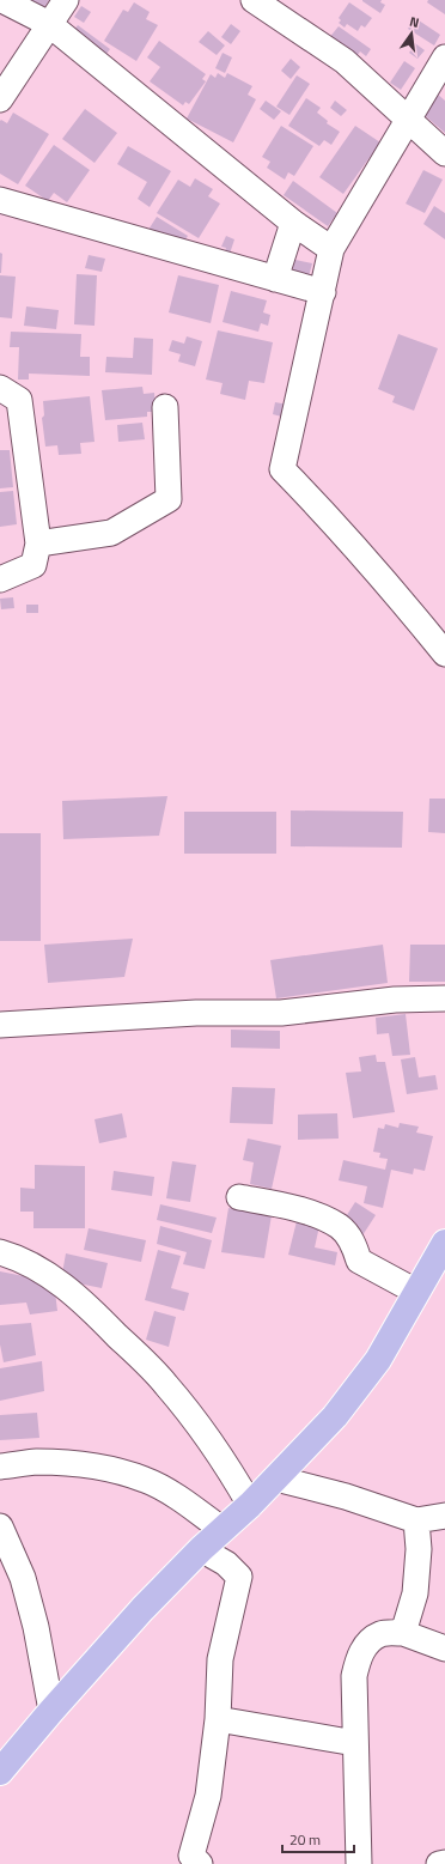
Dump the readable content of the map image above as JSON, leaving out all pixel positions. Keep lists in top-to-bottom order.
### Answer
{
  "scale_bar": "20 m",
  "north": "top"
}
